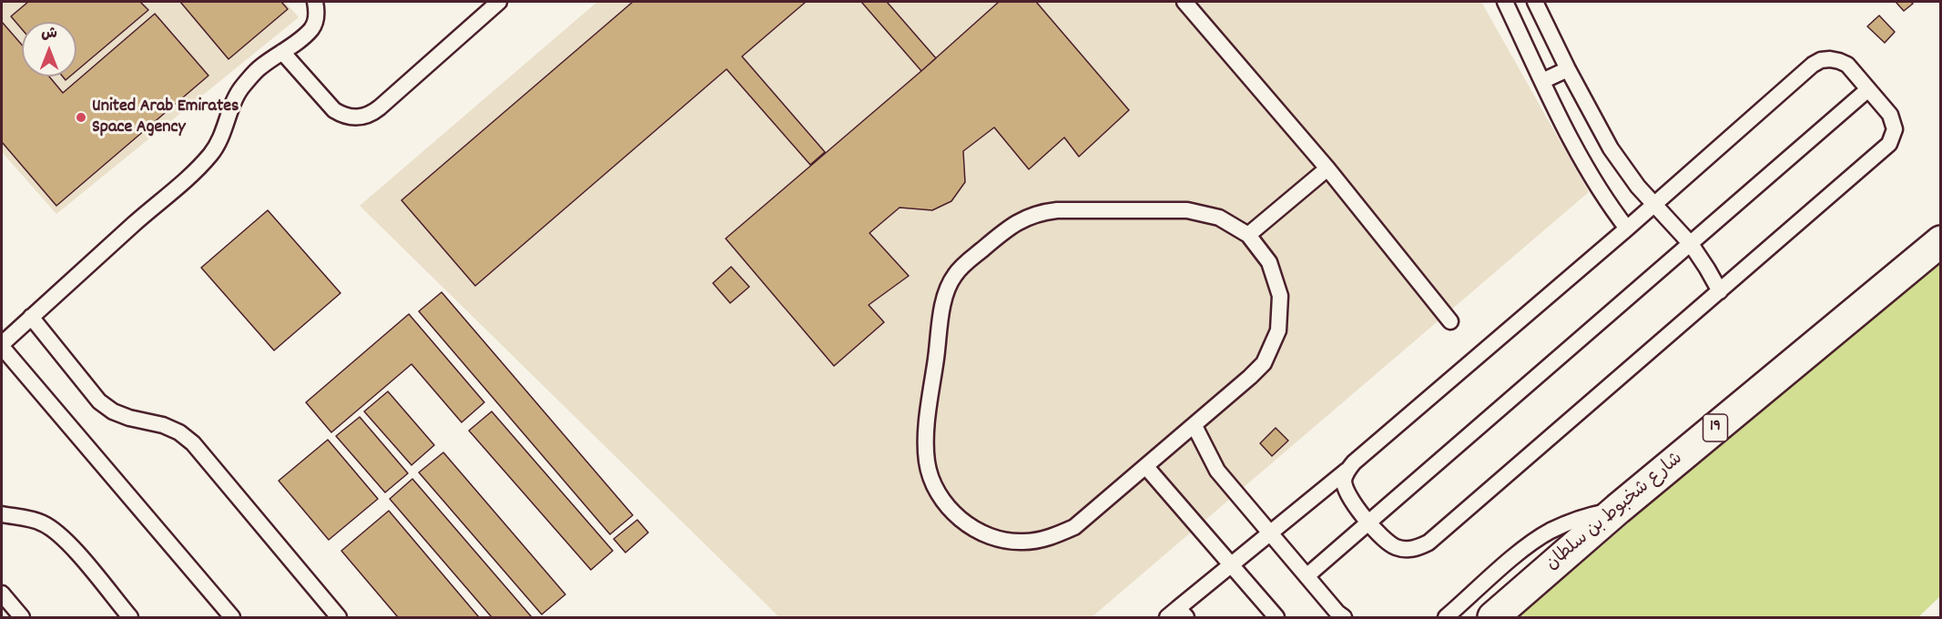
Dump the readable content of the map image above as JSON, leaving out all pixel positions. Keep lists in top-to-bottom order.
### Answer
{
  "streets": {
    "main road": ["19", "شارع شخبوط بن سلطان"]
  },
  "places": ["United Arab Emirates Space Agency"],
  "north": "top"
}
